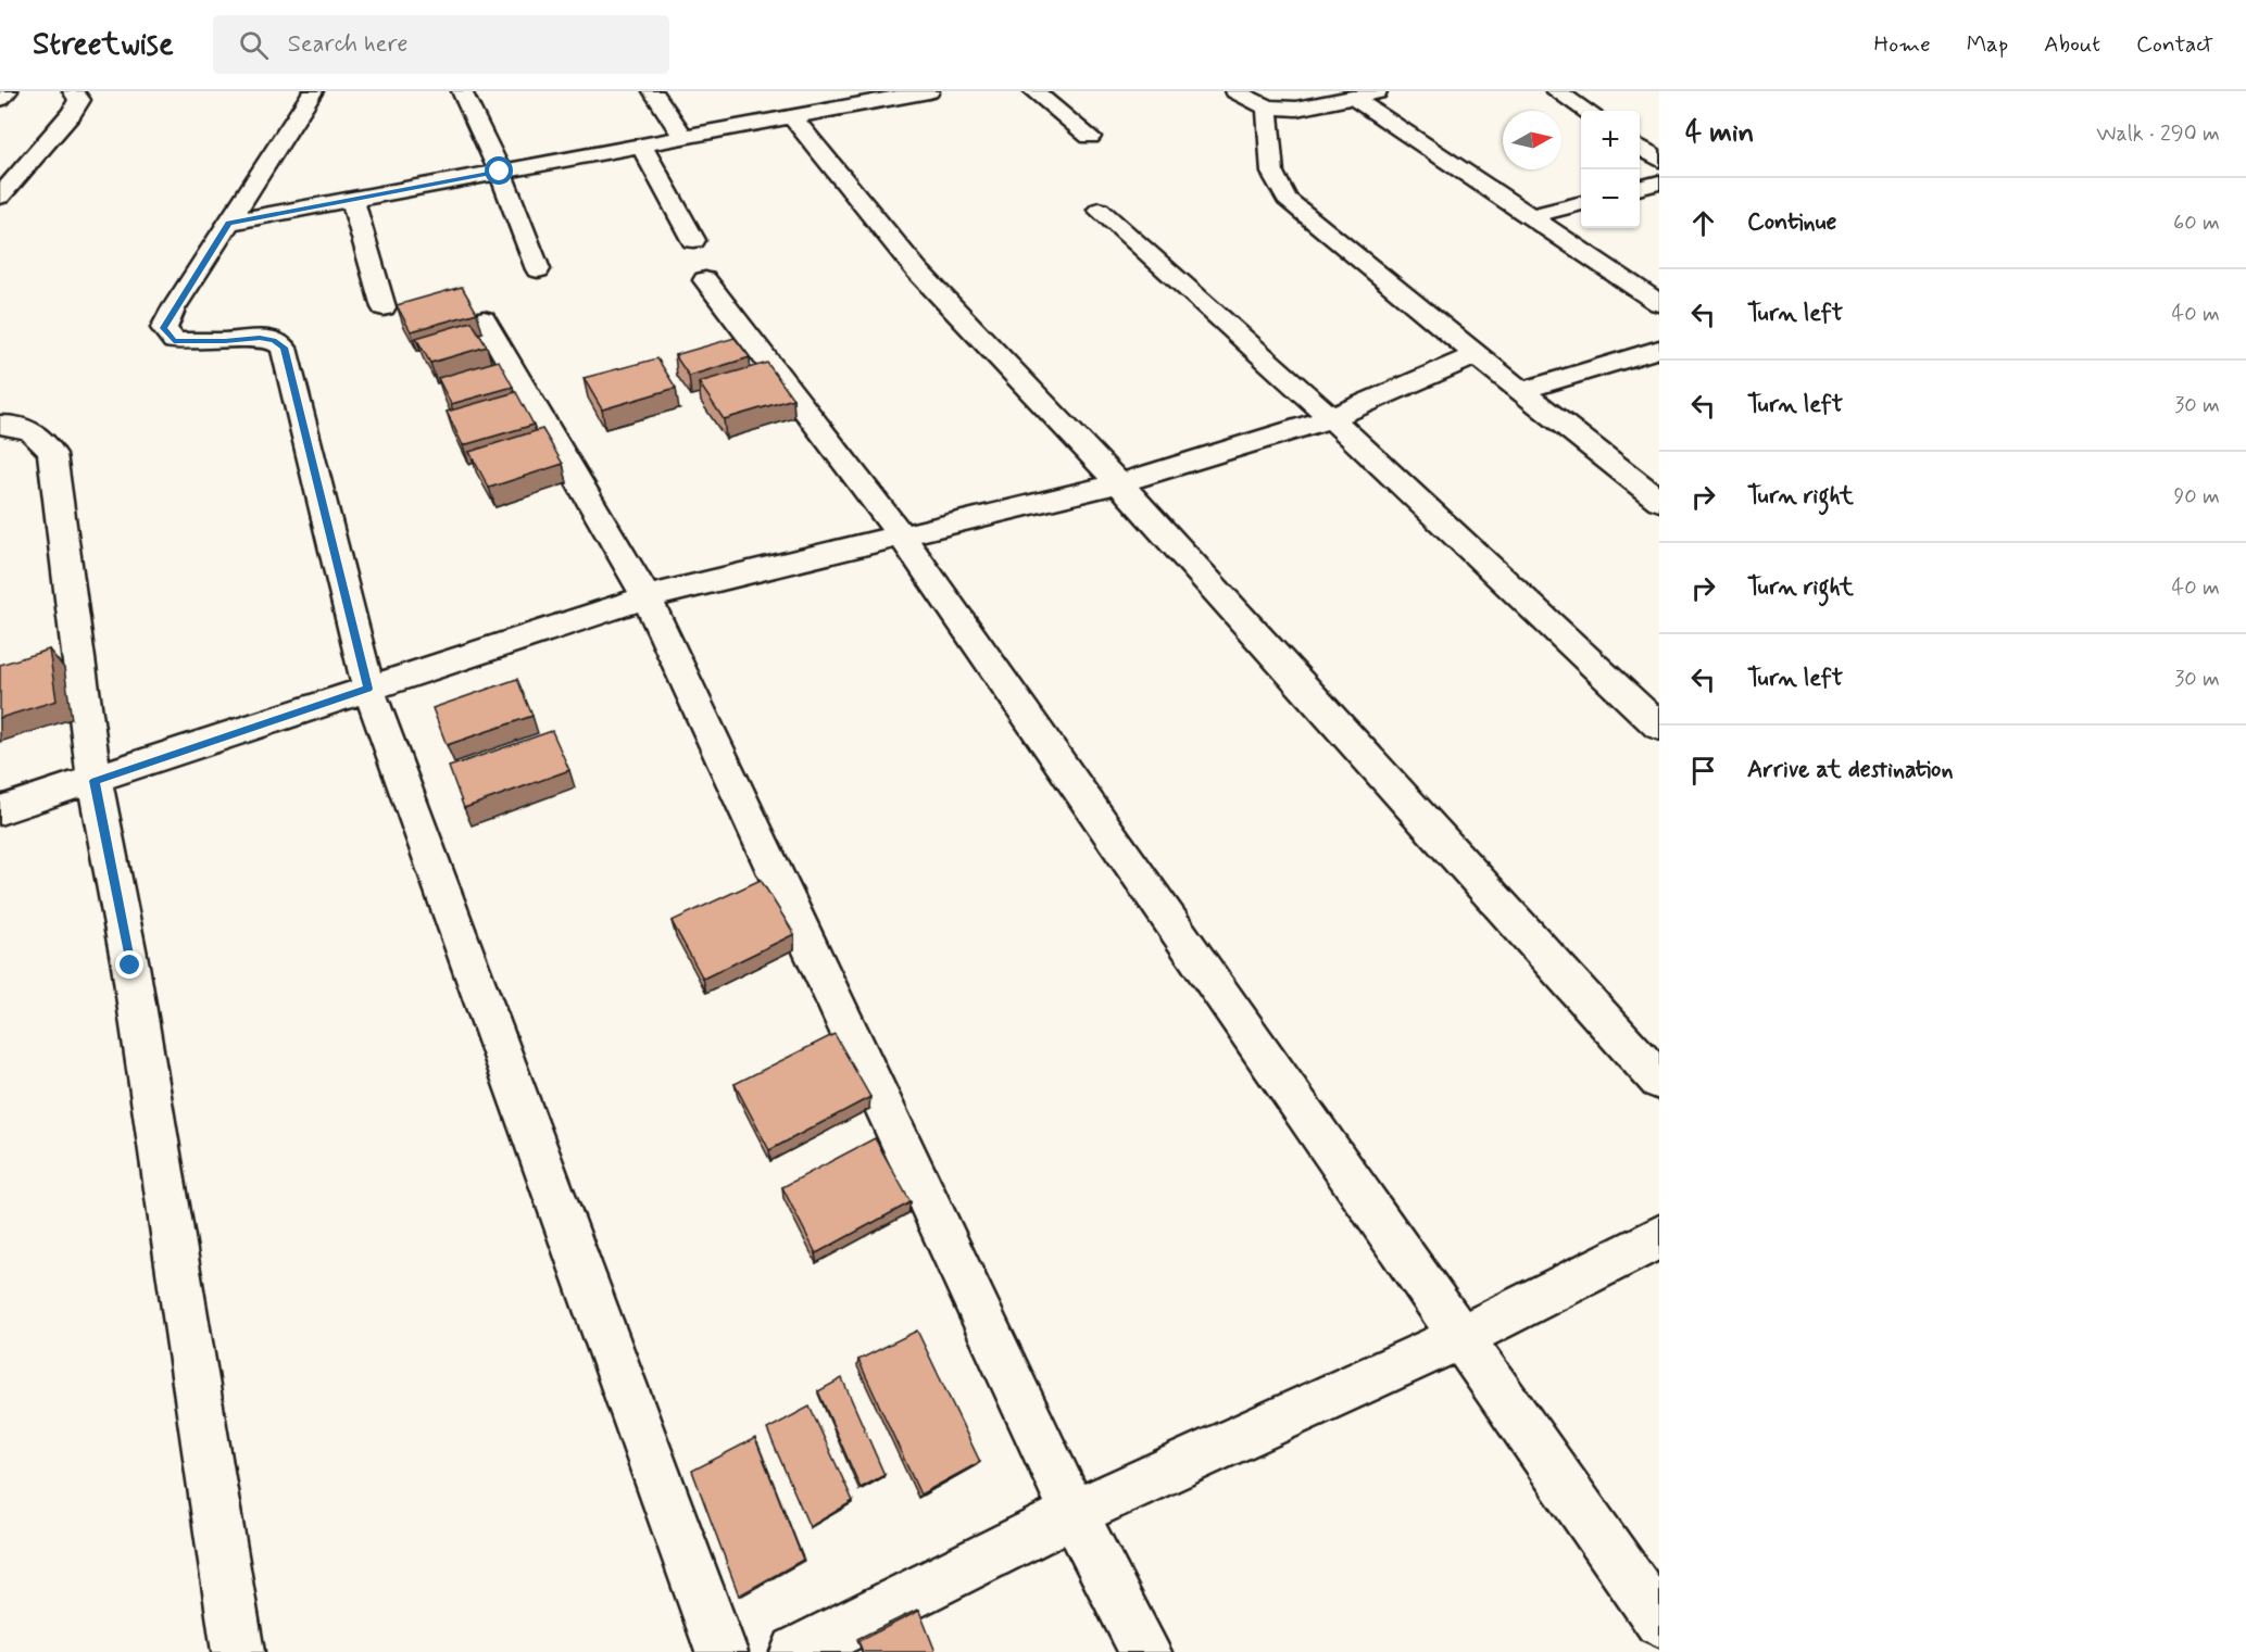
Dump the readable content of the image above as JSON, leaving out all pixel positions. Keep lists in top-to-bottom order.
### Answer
{
  "north": "right",
  "page": {
    "header": "Streetwise",
    "search": "Search here",
    "nav": [
      "Home",
      "Map",
      "About",
      "Contact"
    ],
    "heading": ["4 min", "Walk · 290 m"],
    "map_buttons": ["+", "−"],
    "list": [
      ["Continue", "60 m"],
      ["Turn left", "40 m"],
      ["Turn left", "30 m"],
      ["Turn right", "90 m"],
      ["Turn right", "40 m"],
      ["Turn left", "30 m"],
      "Arrive at destination"
    ]
  }
}
